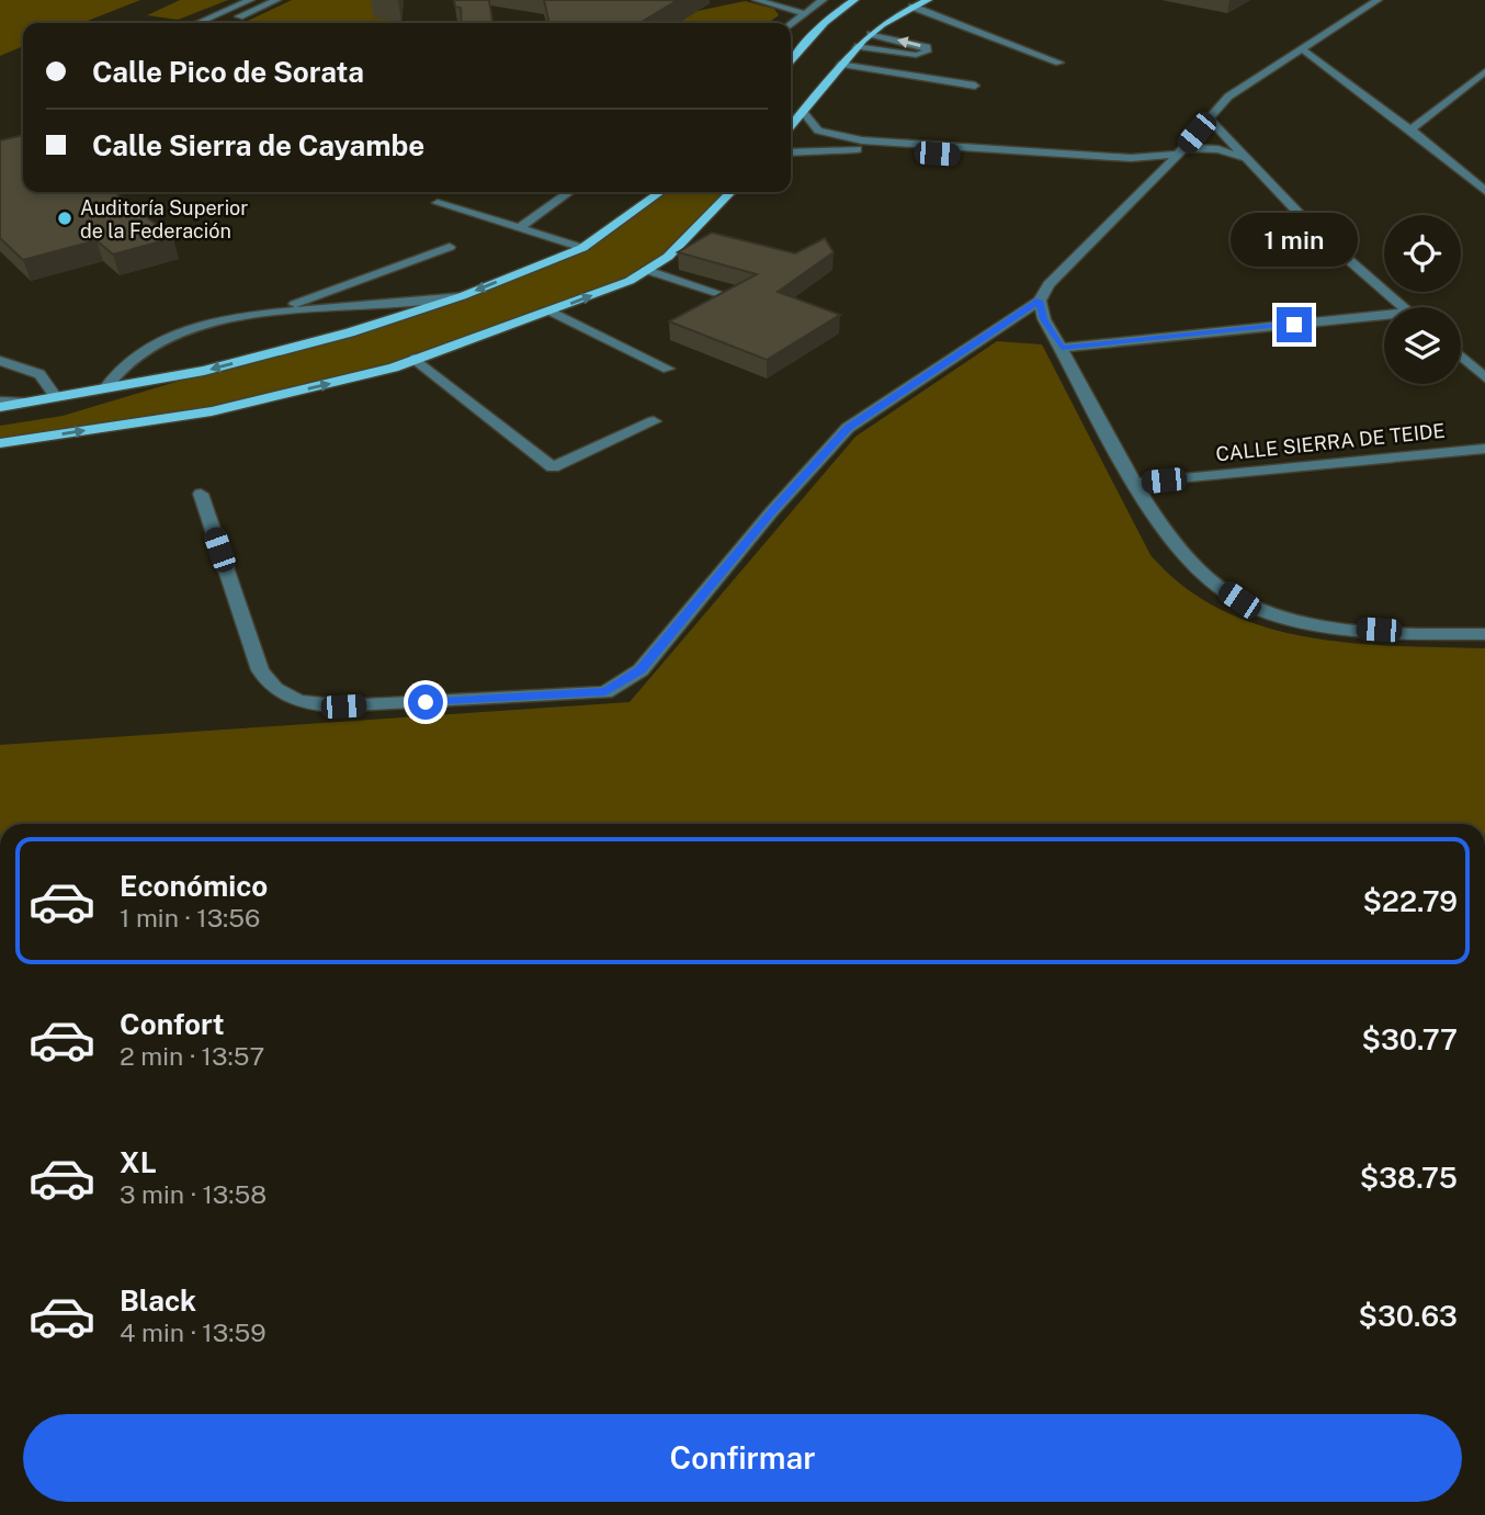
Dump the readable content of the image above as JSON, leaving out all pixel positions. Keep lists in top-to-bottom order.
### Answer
{
  "streets": {
    "street": ["CALLE SIERRA DE TEIDE"]
  },
  "places": ["Auditoría Superior de la Federación"],
  "page": {
    "banner": ["Calle Pico de Sorata", "Calle Sierra de Cayambe"],
    "bubble": "1 min",
    "list": [
      {
        "name": "Económico",
        "note": "1 min · 13:56",
        "value": "$22.79"
      },
      {
        "name": "Confort",
        "note": "2 min · 13:57",
        "value": "$30.77"
      },
      {
        "name": "XL",
        "note": "3 min · 13:58",
        "value": "$38.75"
      },
      {
        "name": "Black",
        "note": "4 min · 13:59",
        "value": "$30.63"
      }
    ],
    "buttons": "Confirmar"
  }
}
